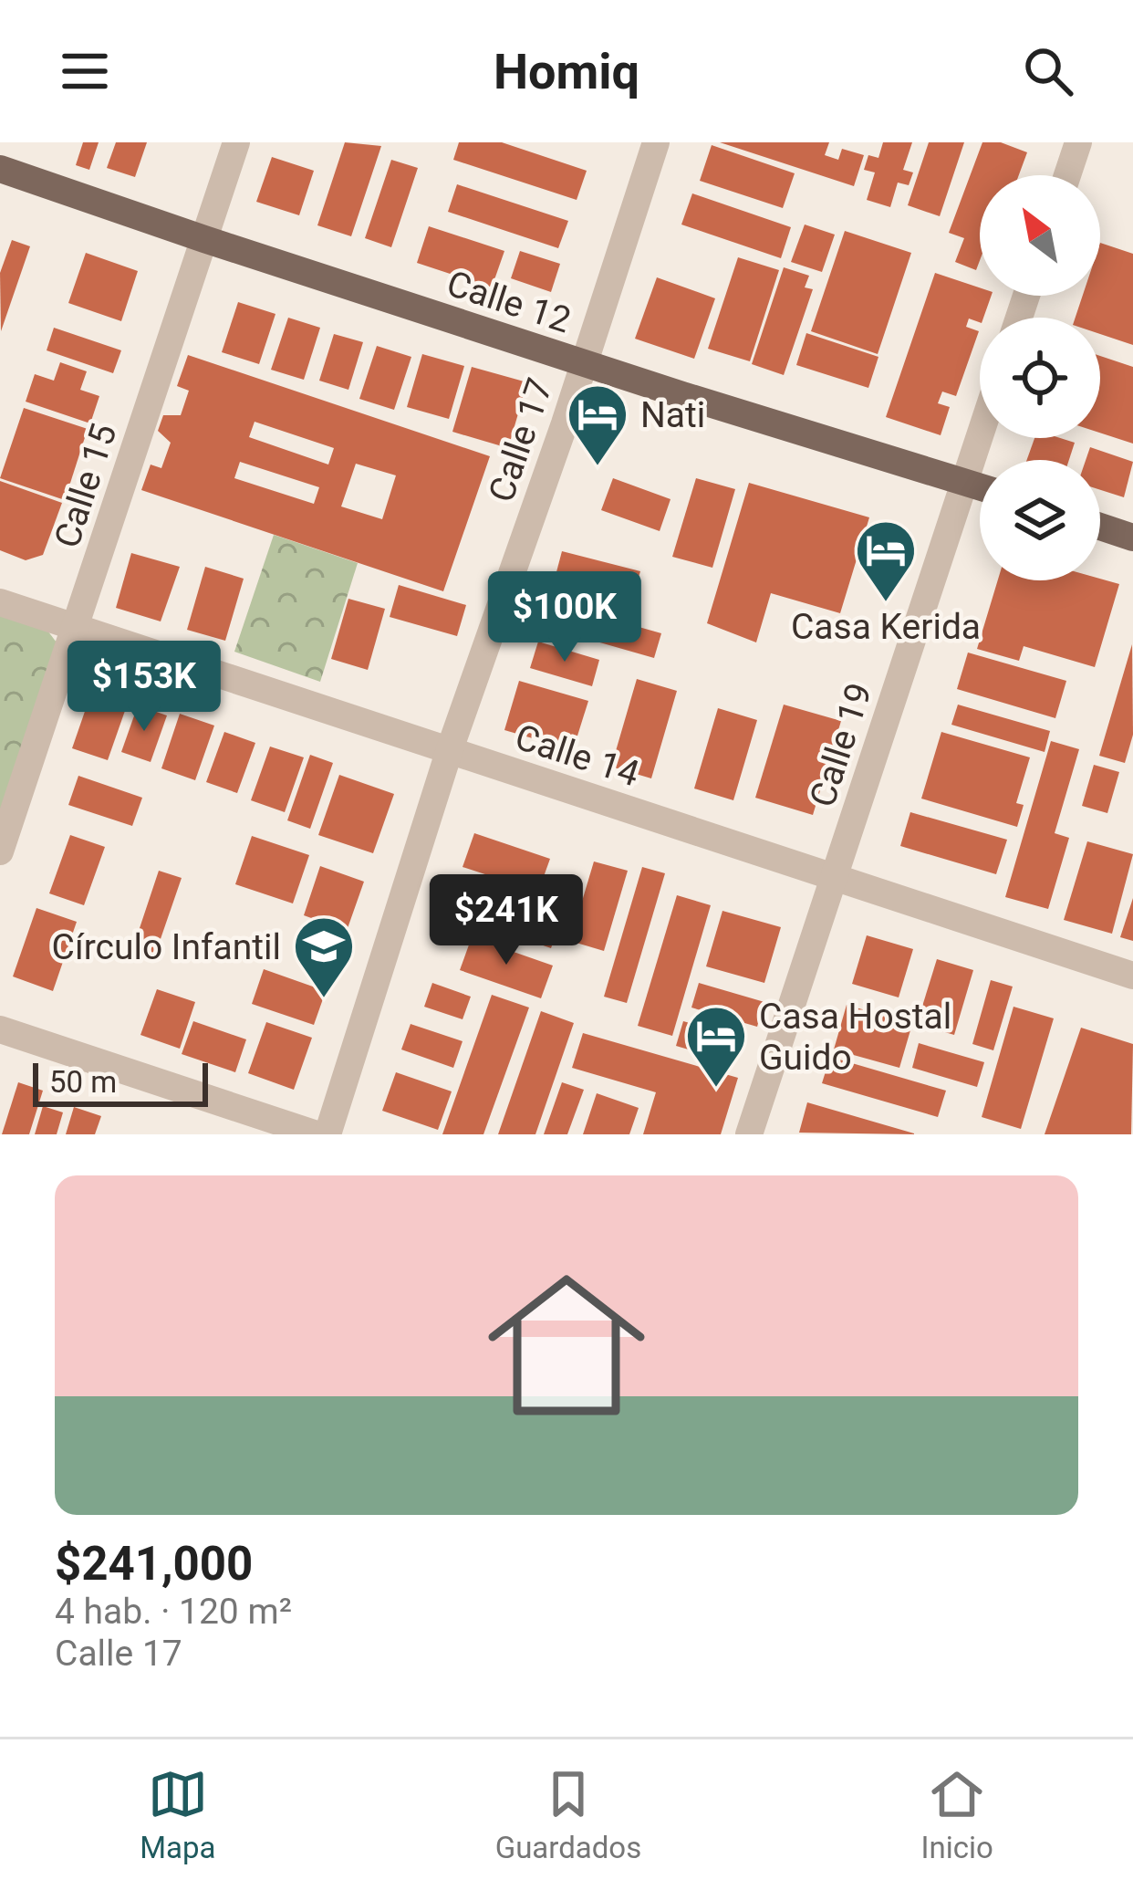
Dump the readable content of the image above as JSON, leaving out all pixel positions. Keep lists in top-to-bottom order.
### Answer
{
  "streets": {
    "main road": ["Calle 12"],
    "street": [
      "Calle 17",
      "Calle 15",
      "Calle 19",
      "Calle 14"
    ]
  },
  "crossings": [
    ["Calle 12", "Calle 17"],
    ["Calle 12", "Calle 15"],
    ["Calle 12", "Calle 19"],
    ["Calle 17", "Calle 14"],
    ["Calle 15", "Calle 14"],
    ["Calle 19", "Calle 14"]
  ],
  "places": {
    "hotel": ["Nati", "Casa Kerida", "Casa Hostal Guido"],
    "school or university": ["Círculo Infantil"]
  },
  "scale_bar": "50 m",
  "north": "top left",
  "page": {
    "header": "Homiq",
    "price": ["$100K", "$153K", "$241K"],
    "scale": "50 m",
    "list": [
      {
        "name": "$241,000",
        "note": "4 hab. · 120 m² · Calle 17"
      }
    ],
    "tabs": ["Mapa", "Guardados", "Inicio"]
  }
}
